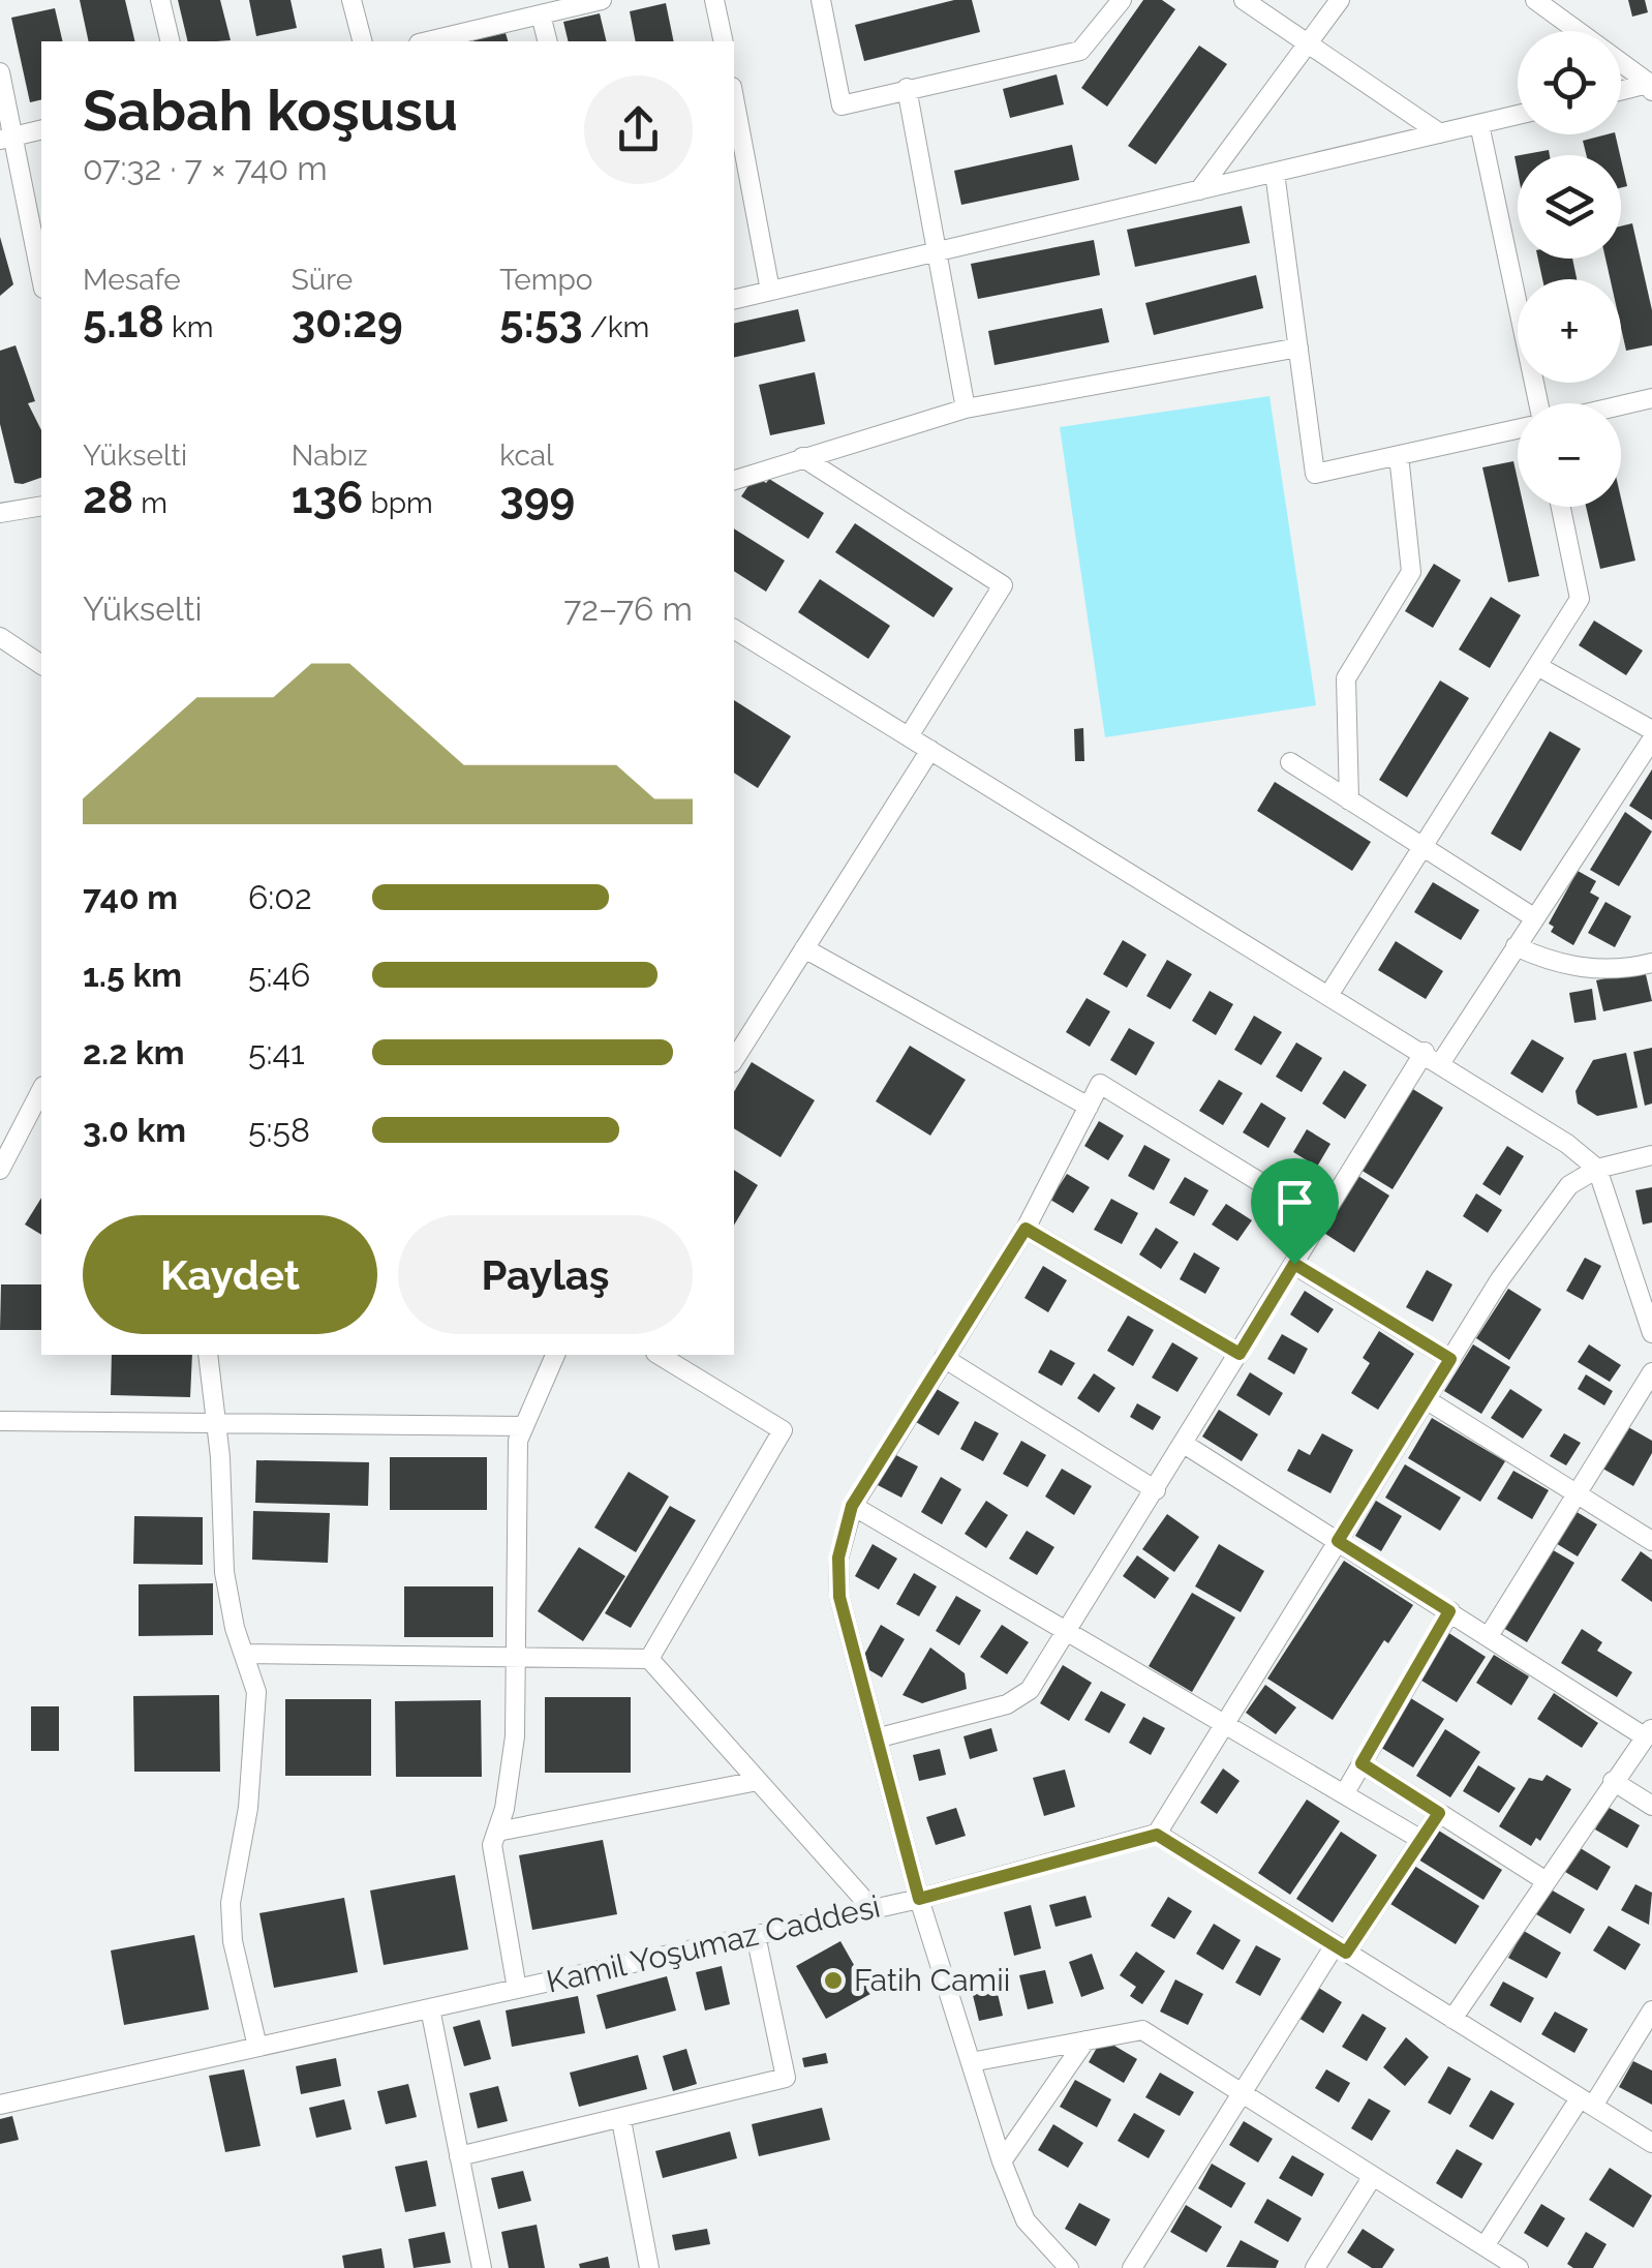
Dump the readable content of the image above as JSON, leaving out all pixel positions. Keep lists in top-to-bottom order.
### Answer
{
  "streets": {
    "street": ["Kamil Yoşumaz Caddesi"]
  },
  "places": ["Fatih Camii"],
  "page": {
    "map_buttons": ["+", "−"],
    "heading": ["Sabah koşusu", "07:32 · 7 × 740 m"],
    "stats": [
      ["Mesafe", "5.18 km"],
      ["Süre", "30:29"],
      ["Tempo", "5:53 /km"],
      ["Yükselti", "28 m"],
      ["Nabız", "136 bpm"],
      ["kcal", "399"]
    ],
    "chart": ["Yükselti", "72–76 m"],
    "list": [
      {
        "name": "740 m",
        "note": "6:02"
      },
      {
        "name": "1.5 km",
        "note": "5:46"
      },
      {
        "name": "2.2 km",
        "note": "5:41"
      },
      {
        "name": "3.0 km",
        "note": "5:58"
      }
    ],
    "buttons": ["Kaydet", "Paylaş"]
  }
}
